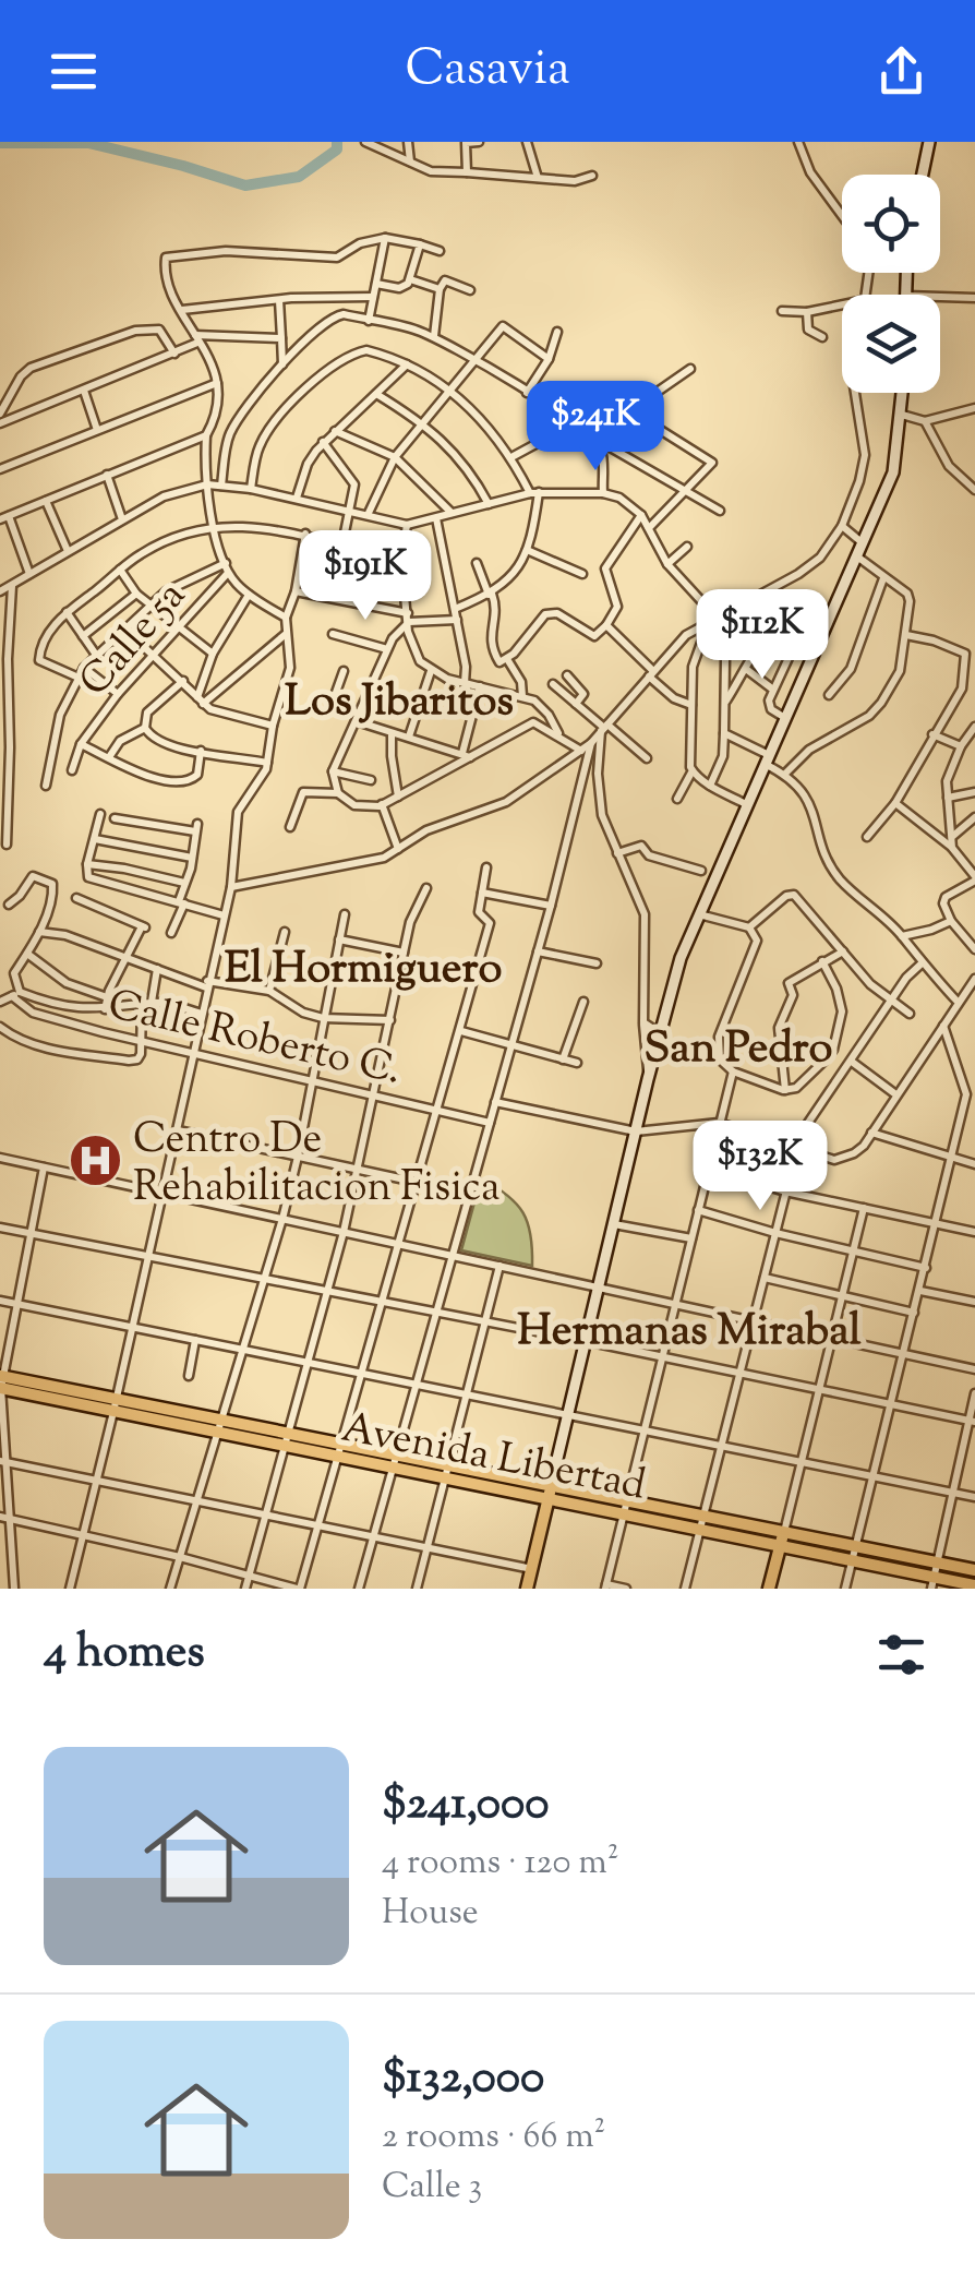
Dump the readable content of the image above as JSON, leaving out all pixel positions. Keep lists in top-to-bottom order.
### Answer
{
  "streets": {
    "main road": ["Avenida Libertad"],
    "street": ["Calle 5a", "Calle Roberto C."]
  },
  "districts": [
    "Los Jibaritos",
    "El Hormiguero",
    "San Pedro",
    "Hermanas Mirabal"
  ],
  "places": {
    "hospital": ["Centro De Rehabilitacion Fisica"]
  },
  "page": {
    "header": "Casavia",
    "price": [
      "$241K",
      "$191K",
      "$112K",
      "$132K"
    ],
    "heading": "4 homes",
    "list": [
      {
        "name": "$241,000",
        "note": "4 rooms · 120 m² · House"
      },
      {
        "name": "$132,000",
        "note": "2 rooms · 66 m² · Calle 3"
      }
    ]
  }
}
